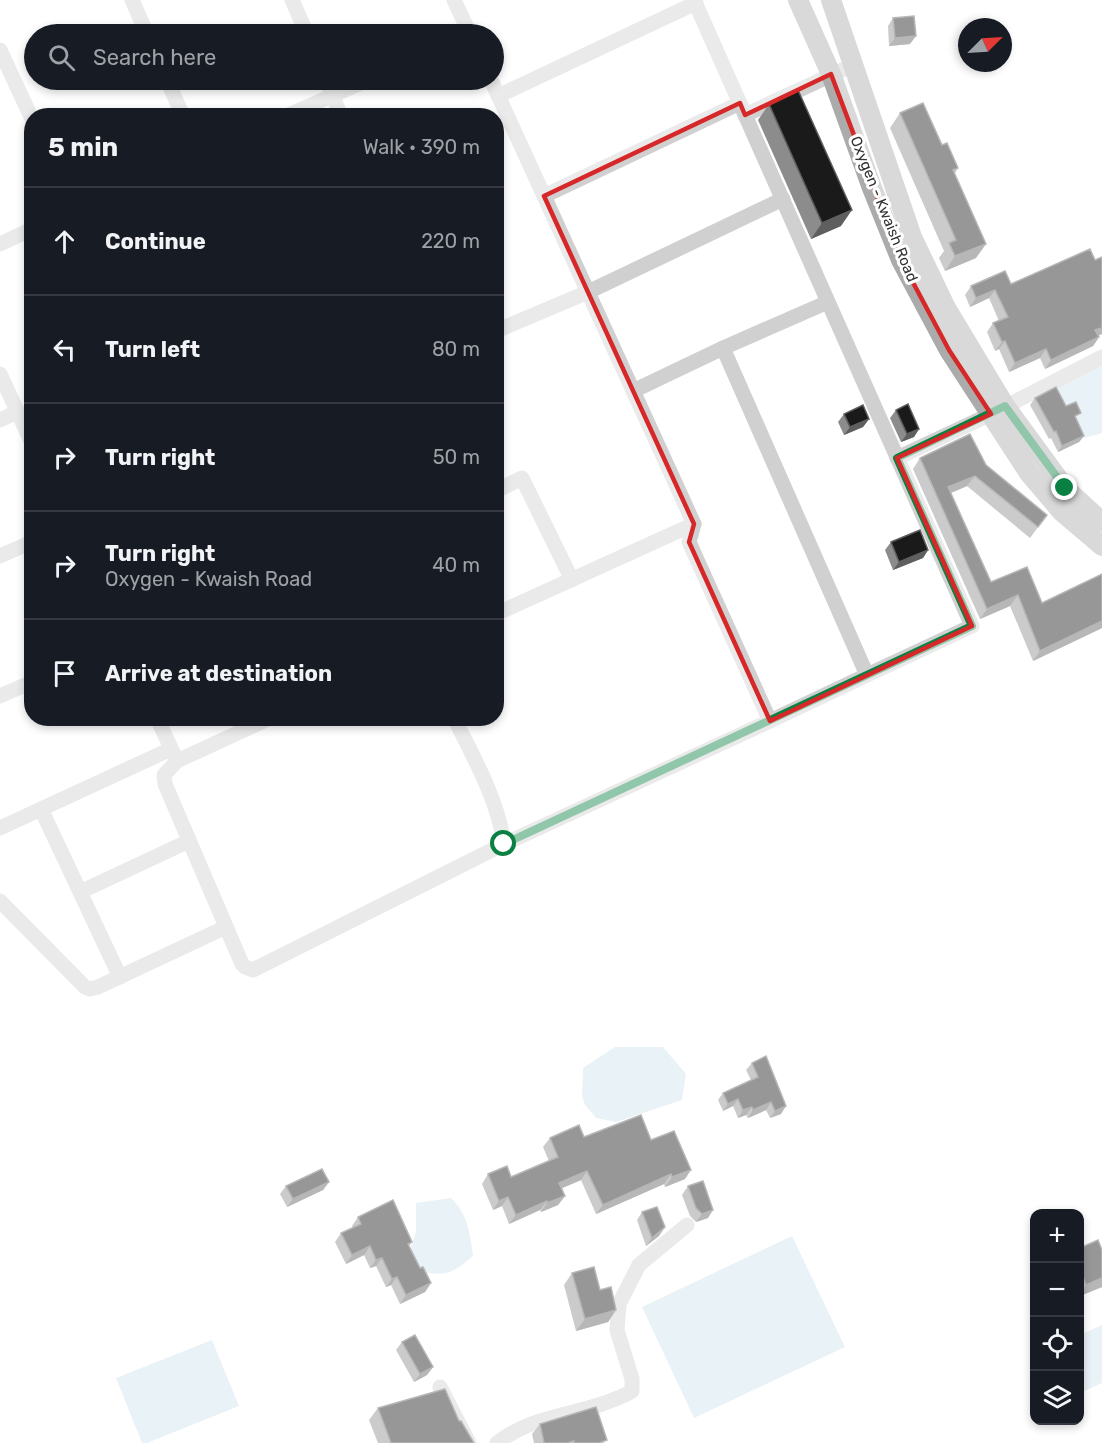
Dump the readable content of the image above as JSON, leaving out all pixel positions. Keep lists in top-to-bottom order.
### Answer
{
  "streets": {
    "main road": ["Oxygen - Kwaish Road"]
  },
  "north": "top right",
  "page": {
    "search": "Search here",
    "heading": ["5 min", "Walk · 390 m"],
    "list": [
      ["Continue", "220 m"],
      ["Turn left", "80 m"],
      ["Turn right", "50 m"],
      ["Turn right", "Oxygen - Kwaish Road", "40 m"],
      "Arrive at destination"
    ],
    "map_buttons": ["+", "−"]
  }
}
